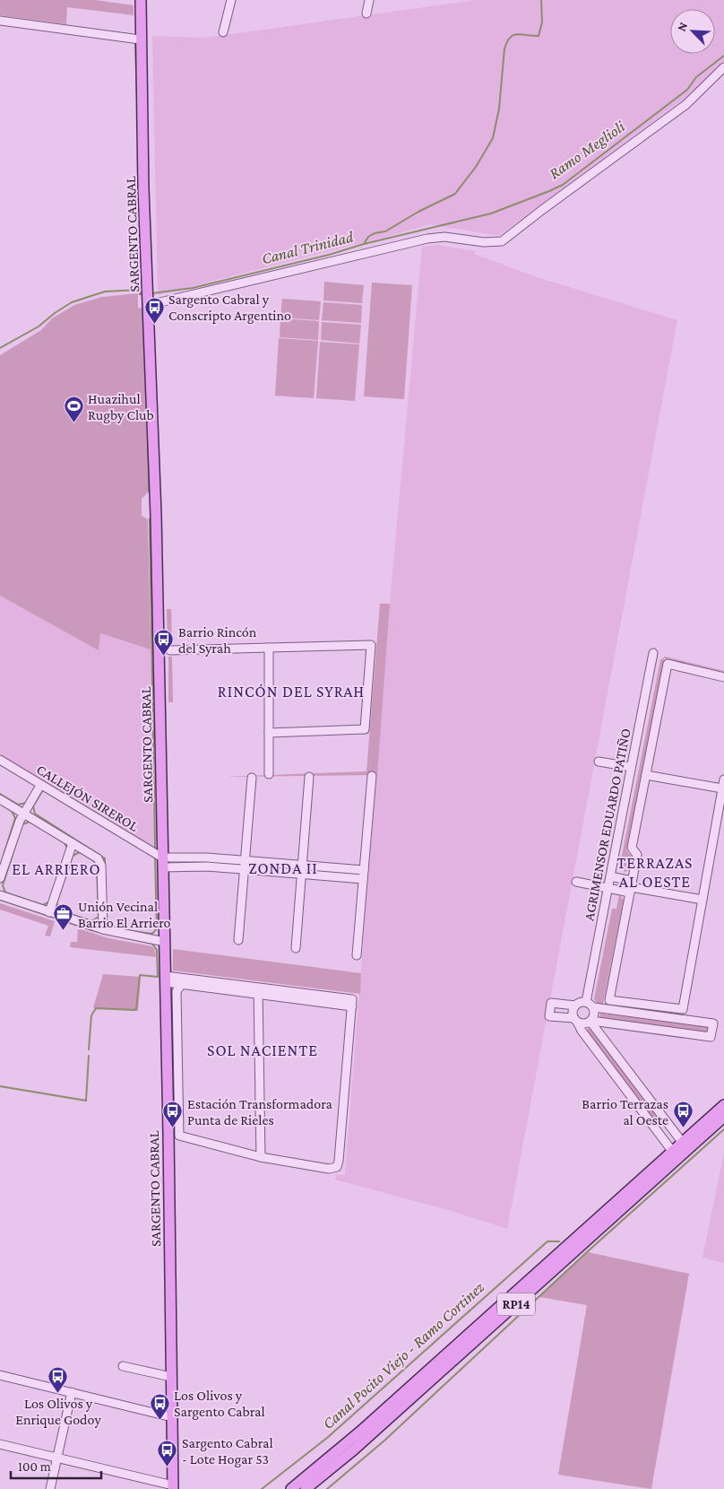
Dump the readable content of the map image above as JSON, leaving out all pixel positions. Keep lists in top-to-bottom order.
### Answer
{
  "streets": {
    "main road": ["SARGENTO CABRAL", "RP14"],
    "street": ["CALLEJÓN SIREROL", "AGRIMENSOR EDUARDO PATIÑO"]
  },
  "crossings": [
    ["SARGENTO CABRAL", "CALLEJÓN SIREROL"]
  ],
  "districts": [
    "RINCÓN DEL SYRAH",
    "TERRAZAS AL OESTE",
    "ZONDA II",
    "EL ARRIERO",
    "SOL NACIENTE"
  ],
  "water": ["Ramo Meglioli", "Canal Trinidad", "Canal Pocito Viejo - Ramo Cortinez"],
  "places": {
    "bus stop": [
      "Sargento Cabral y Conscripto Argentino",
      "Barrio Rincón del Syrah",
      "Estación Transformadora Punta de Rieles",
      "Barrio Terrazas al Oeste",
      "Los Olivos y Enrique Godoy",
      "Los Olivos y Sargento Cabral",
      "Sargento Cabral - Lote Hogar 53"
    ],
    "sports": ["Huazihul Rugby Club"],
    "office": ["Unión Vecinal Barrio El Arriero"]
  },
  "scale_bar": "100 m",
  "north": "top left"
}
